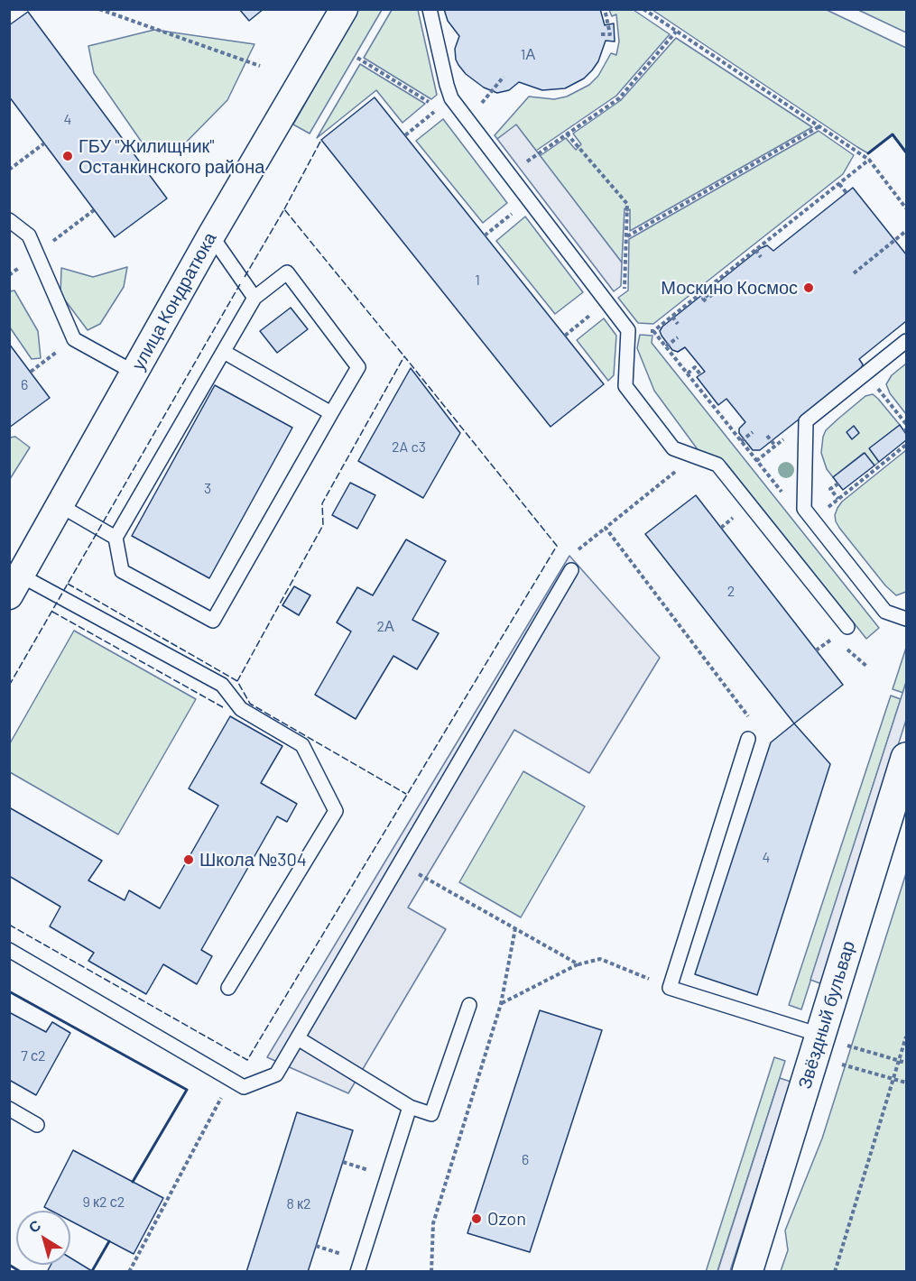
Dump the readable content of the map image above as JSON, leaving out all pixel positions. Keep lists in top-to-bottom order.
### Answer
{
  "streets": {
    "street": ["улица Кондратюка", "Звёздный бульвар"]
  },
  "places": [
    "ГБУ \"Жилищник\" Останкинского района",
    "Москино Космос",
    "Школа №304",
    "Ozon"
  ],
  "house_numbers": [
    "1А",
    "4",
    "1",
    "6",
    "2A c3",
    "3",
    "2",
    "2А",
    "4",
    "7 с2",
    "6",
    "9 к2 с2",
    "8 к2"
  ],
  "north": "top left"
}
